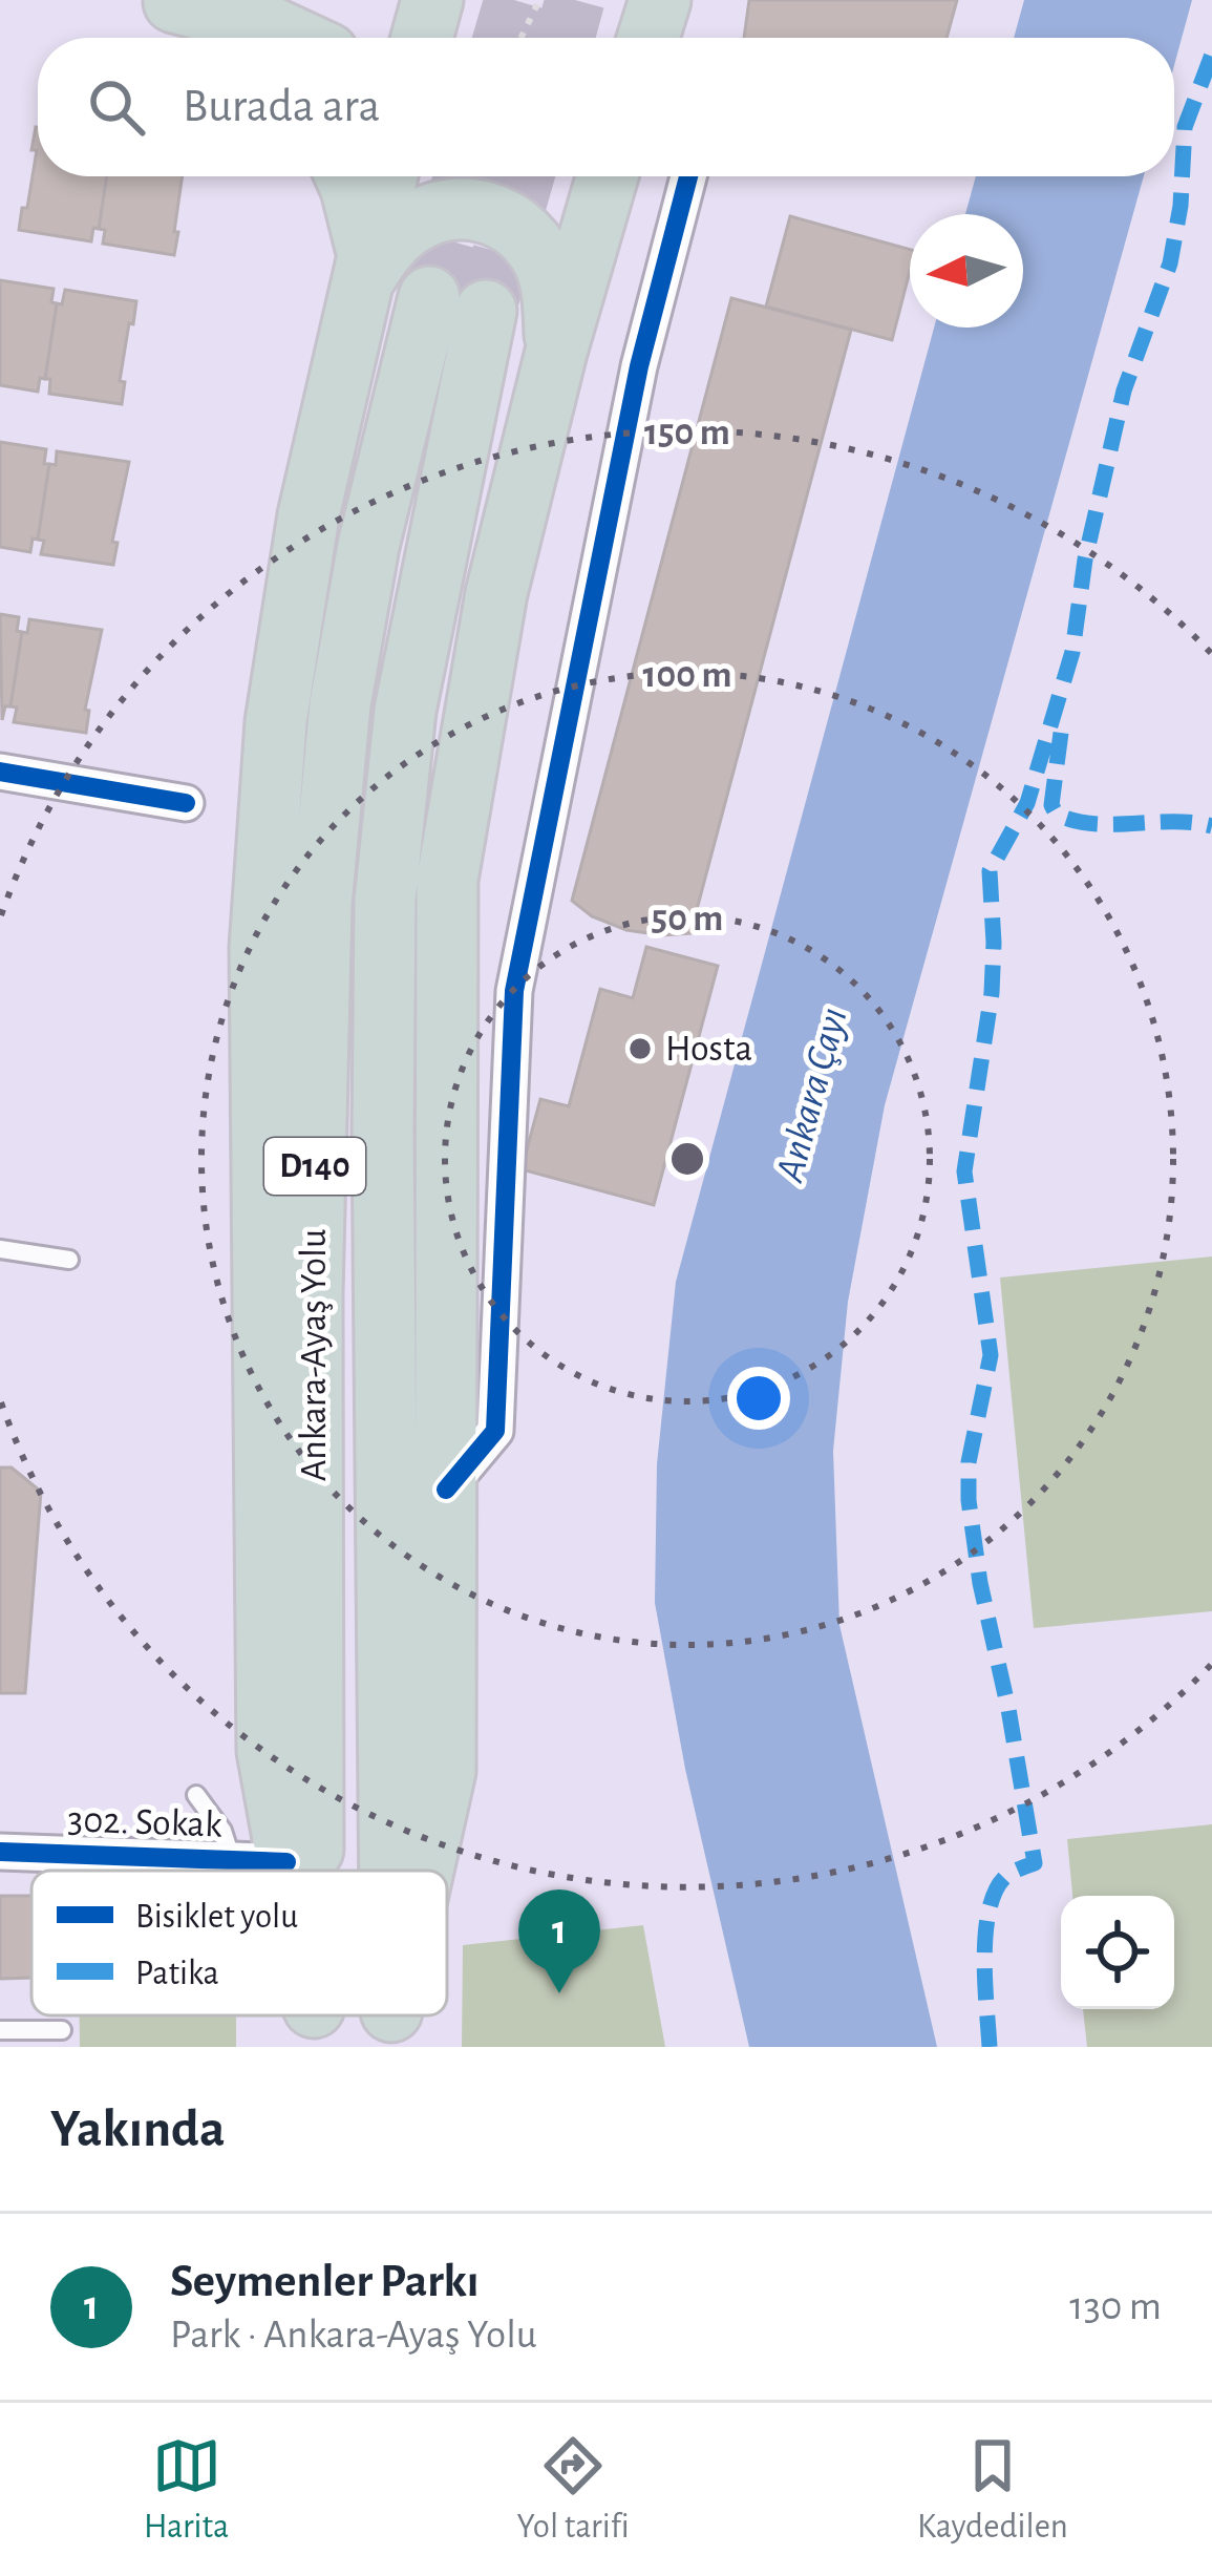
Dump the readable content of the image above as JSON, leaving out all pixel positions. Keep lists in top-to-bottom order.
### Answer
{
  "streets": {
    "highway": ["D140", "Ankara-Ayaş Yolu"],
    "street": ["302. Sokak"]
  },
  "water": ["Ankara Çayı"],
  "places": ["Hosta"],
  "legend": ["Bisiklet yolu", "Patika"],
  "north": "left",
  "page": {
    "search": "Burada ara",
    "pins": "1",
    "heading": "Yakında",
    "list": [
      {
        "mark": "1",
        "name": "Seymenler Parkı",
        "note": "Park · Ankara-Ayaş Yolu",
        "value": "130 m"
      }
    ],
    "nav": ["Harita", "Yol tarifi", "Kaydedilen"]
  },
  "rings": ["150 m", "100 m", "50 m"]
}
